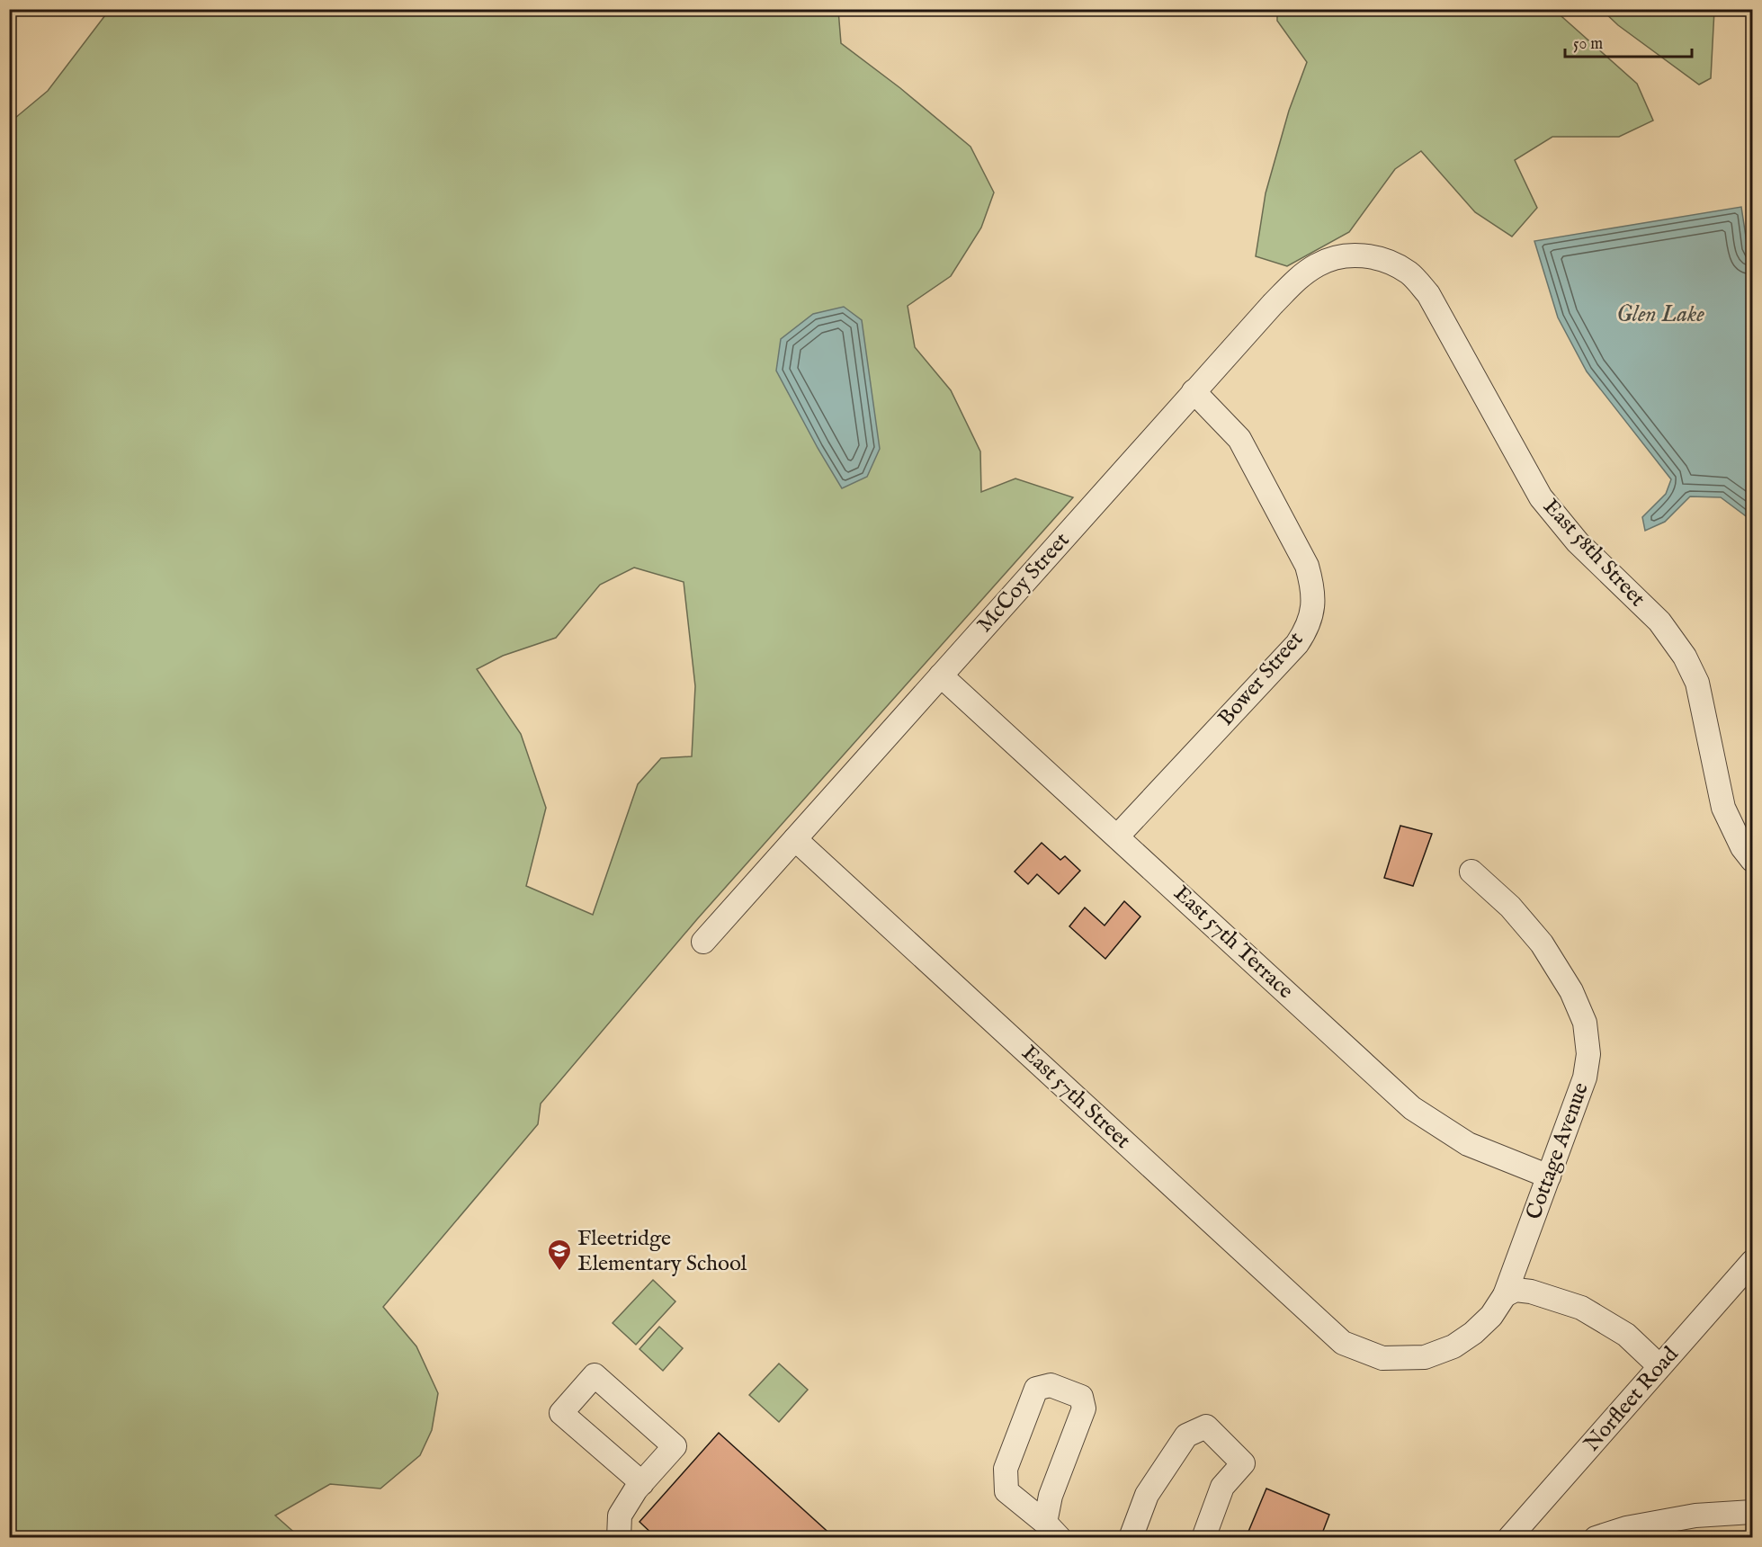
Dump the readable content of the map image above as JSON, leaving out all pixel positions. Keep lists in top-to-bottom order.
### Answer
{
  "streets": {
    "street": [
      "East 58th Street",
      "McCoy Street",
      "Bower Street",
      "East 57th Terrace",
      "East 57th Street",
      "Cottage Avenue",
      "Norfleet Road"
    ]
  },
  "crossings": [
    ["East 58th Street", "McCoy Street"],
    ["McCoy Street", "Bower Street"],
    ["McCoy Street", "East 57th Terrace"],
    ["McCoy Street", "East 57th Street"],
    ["Bower Street", "East 57th Terrace"],
    ["East 57th Terrace", "Cottage Avenue"],
    ["East 57th Street", "Cottage Avenue"]
  ],
  "water": ["Glen Lake"],
  "places": {
    "school or university": ["Fleetridge Elementary School"]
  },
  "scale_bar": "50 m"
}
